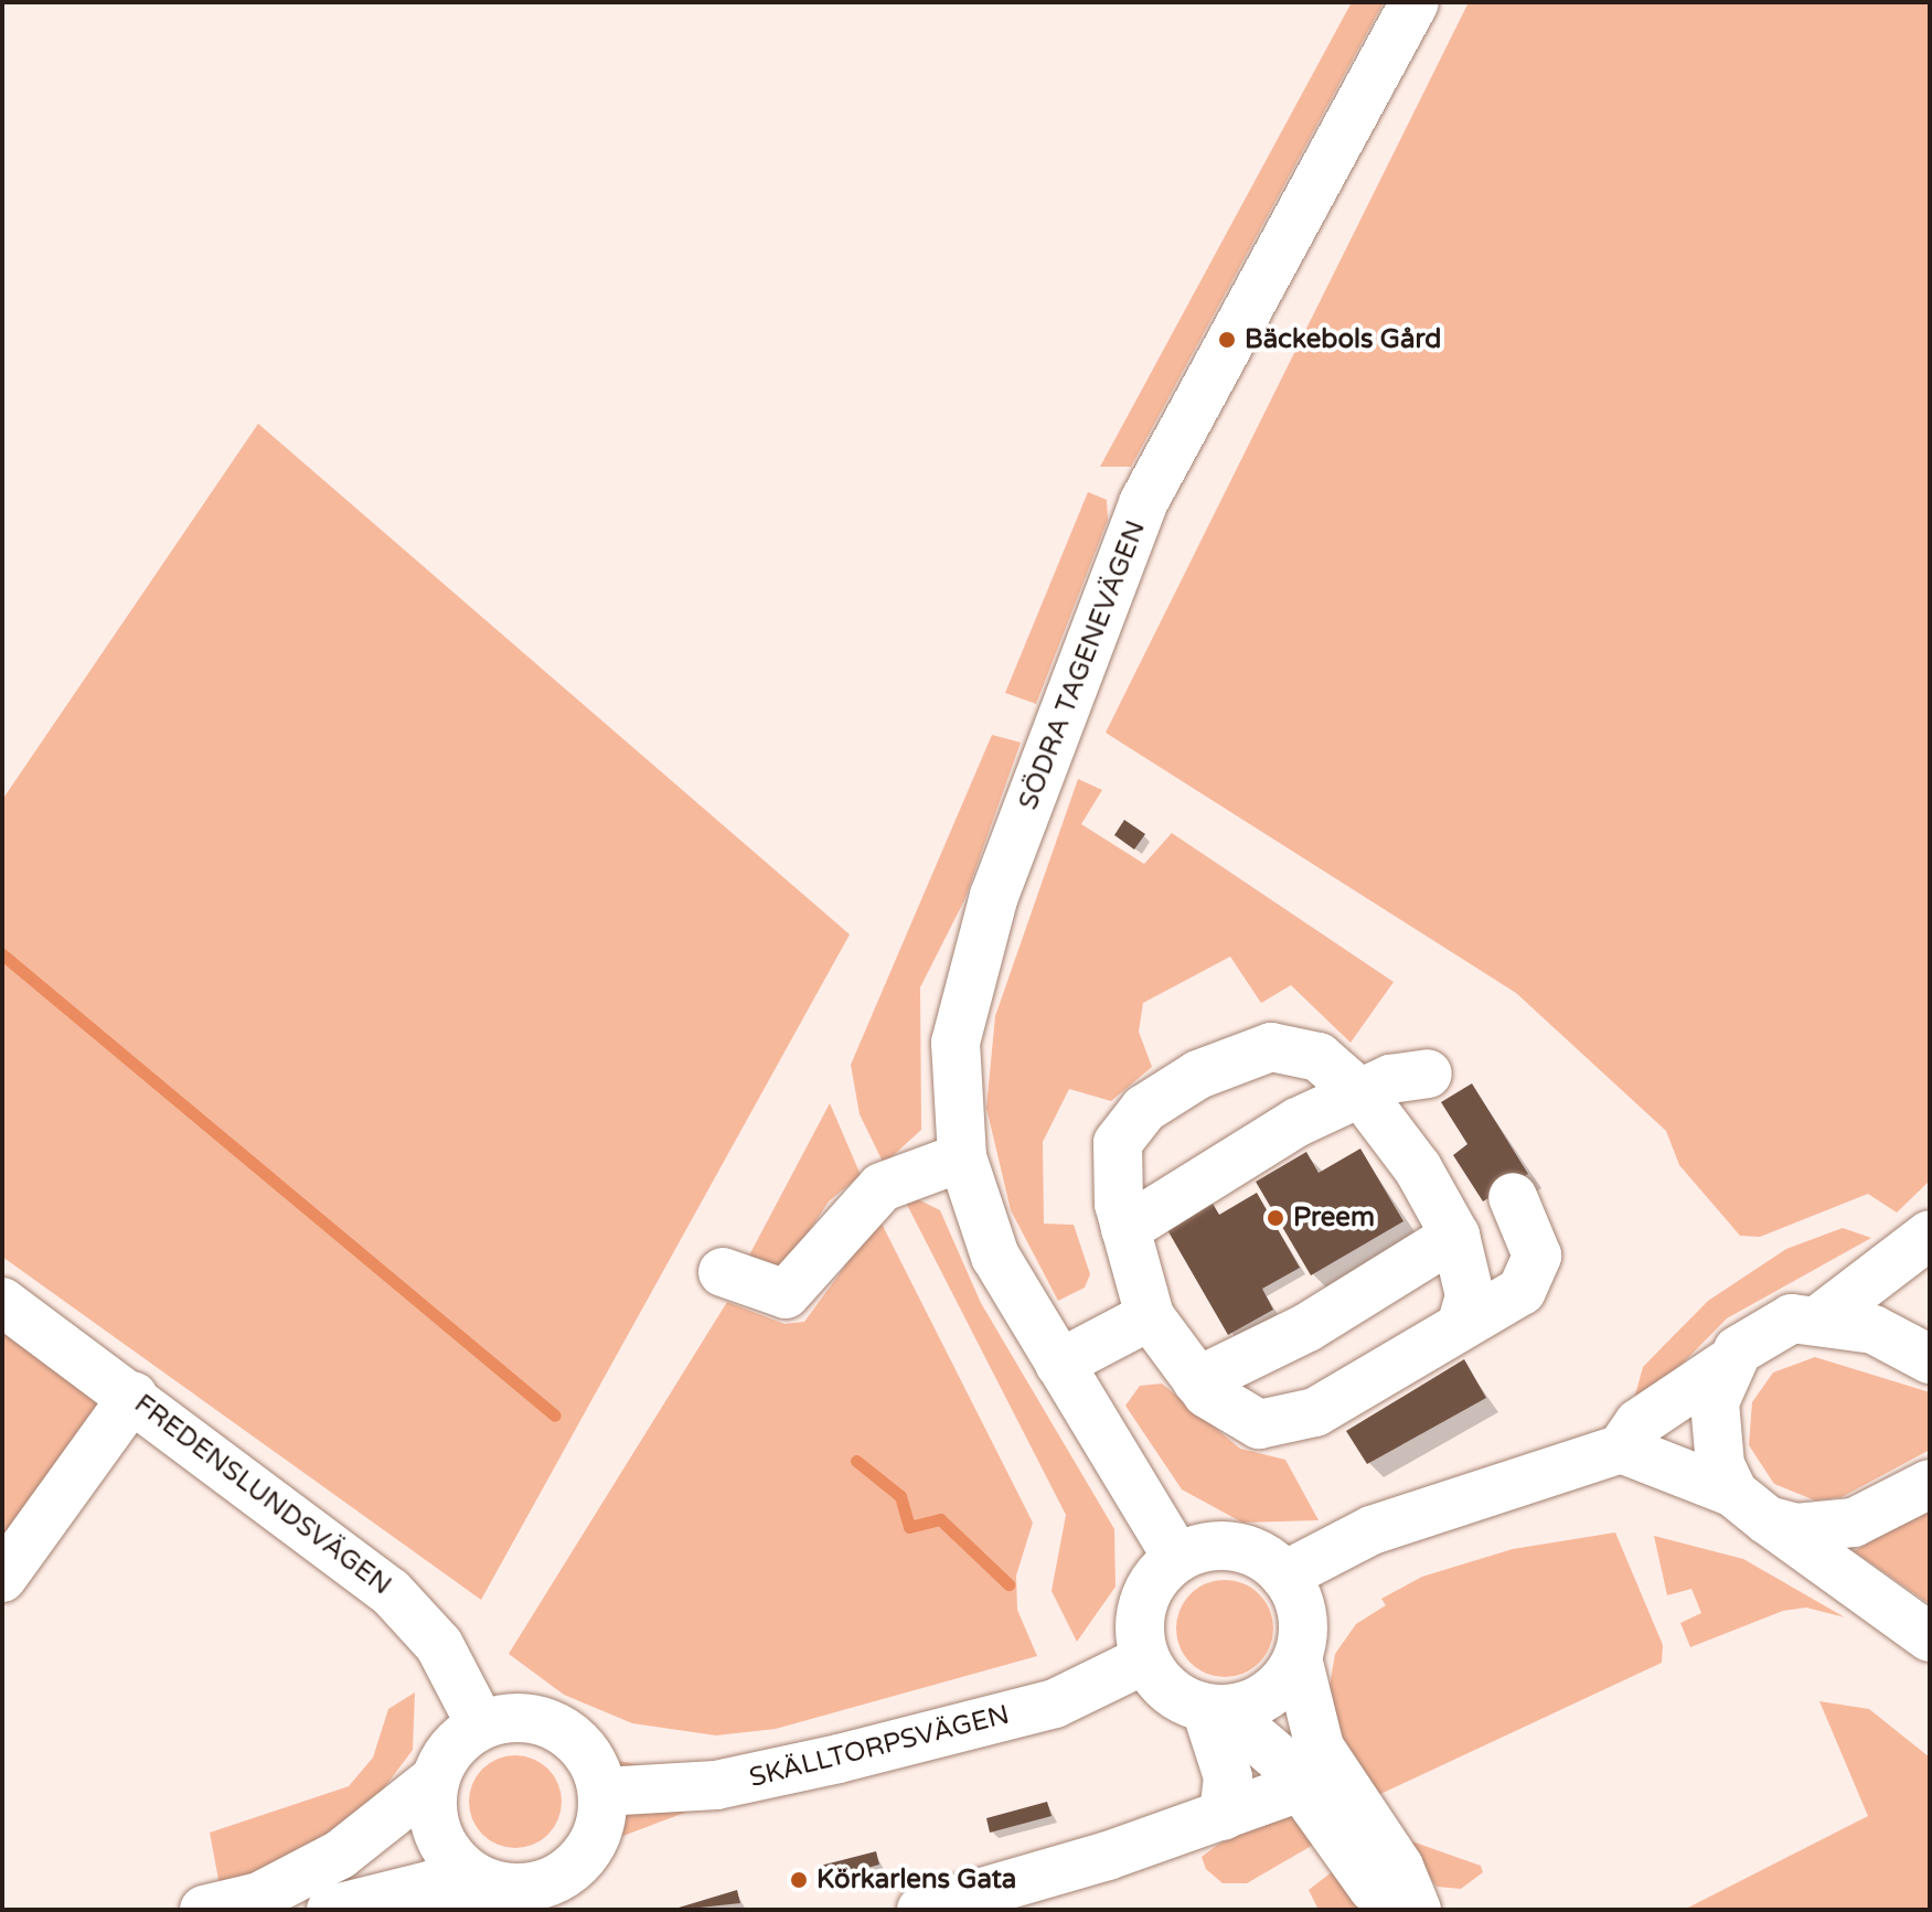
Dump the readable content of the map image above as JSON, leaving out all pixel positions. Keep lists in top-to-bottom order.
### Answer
{
  "streets": {
    "main road": ["SÖDRA TAGENEVÄGEN", "FREDENSLUNDSVÄGEN", "SKÄLLTORPSVÄGEN"]
  },
  "crossings": [
    ["SÖDRA TAGENEVÄGEN", "SKÄLLTORPSVÄGEN"],
    ["FREDENSLUNDSVÄGEN", "SKÄLLTORPSVÄGEN"]
  ],
  "places": ["Bäckebols Gård", "Preem", "Körkarlens Gata"]
}
